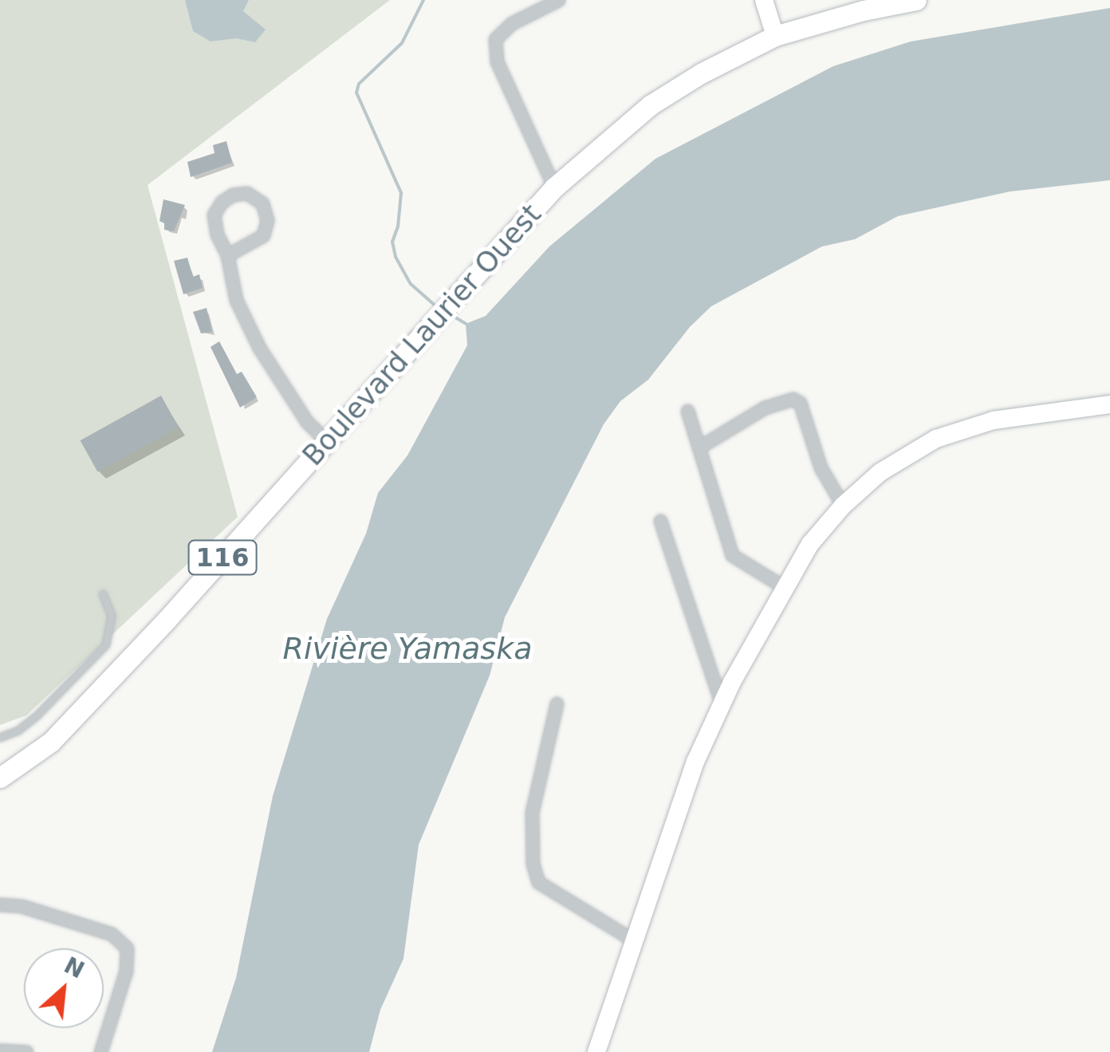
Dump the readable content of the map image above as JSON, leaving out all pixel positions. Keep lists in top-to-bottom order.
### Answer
{
  "streets": {
    "main road": ["Boulevard Laurier Ouest", "116"]
  },
  "water": ["Rivière Yamaska"],
  "north": "top right"
}
